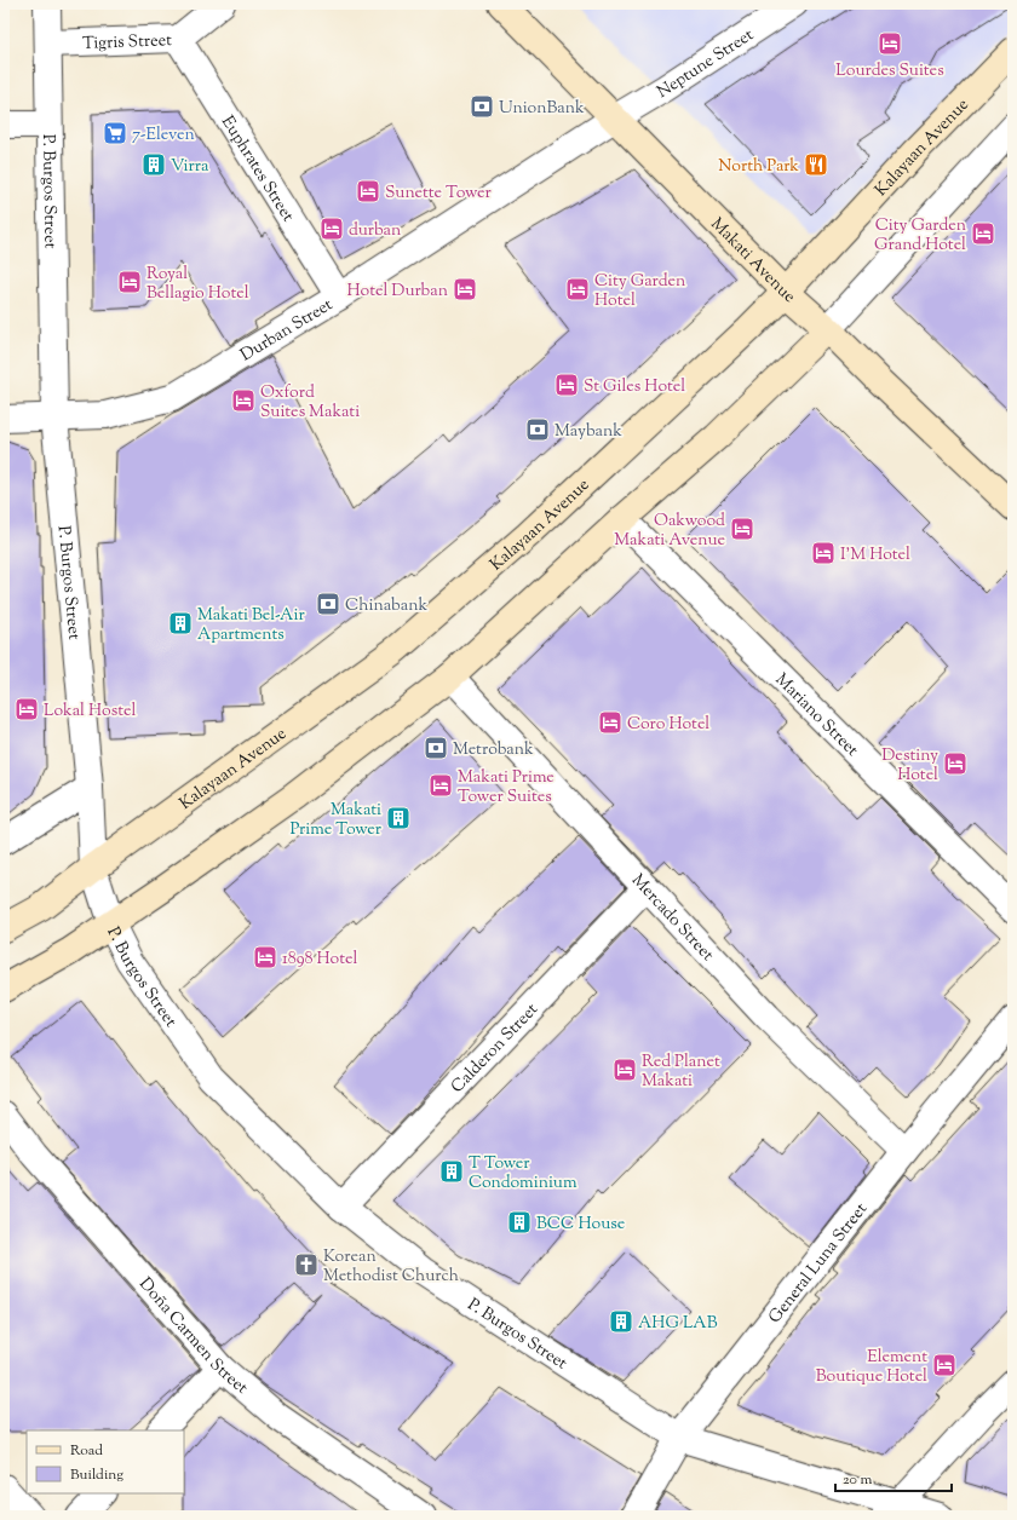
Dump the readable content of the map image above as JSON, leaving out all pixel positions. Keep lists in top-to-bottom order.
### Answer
{
  "streets": {
    "main road": ["Kalayaan Avenue", "Makati Avenue"],
    "street": [
      "Tigris Street",
      "Neptune Street",
      "Euphrates Street",
      "P. Burgos Street",
      "Durban Street",
      "Mariano Street",
      "Mercado Street",
      "Calderon Street",
      "General Luna Street",
      "Doña Carmen Street"
    ]
  },
  "crossings": [
    ["Tigris Street", "Euphrates Street"],
    ["Tigris Street", "P. Burgos Street"],
    ["Neptune Street", "Makati Avenue"],
    ["Neptune Street", "Durban Street"],
    ["Kalayaan Avenue", "P. Burgos Street"],
    ["Kalayaan Avenue", "Makati Avenue"],
    ["Euphrates Street", "Durban Street"],
    ["P. Burgos Street", "Durban Street"],
    ["P. Burgos Street", "Calderon Street"],
    ["P. Burgos Street", "General Luna Street"],
    ["Makati Avenue", "Durban Street"],
    ["Mercado Street", "Calderon Street"],
    ["Mercado Street", "General Luna Street"]
  ],
  "places": {
    "hotel": [
      "Lourdes Suites",
      "Sunette Tower",
      "durban",
      "City Garden Grand Hotel",
      "Royal Bellagio Hotel",
      "Hotel Durban",
      "City Garden Hotel",
      "St Giles Hotel",
      "Oxford Suites Makati",
      "Oakwood Makati Avenue",
      "I’M Hotel",
      "Lokal Hostel",
      "Coro Hotel",
      "Destiny Hotel",
      "Makati Prime Tower Suites",
      "1898 Hotel",
      "Red Planet Makati",
      "Element Boutique Hotel"
    ],
    "bank": [
      "UnionBank",
      "Maybank",
      "Chinabank",
      "Metrobank"
    ],
    "supermarket": ["7-Eleven"],
    "building": [
      "Virra",
      "Makati Bel-Air Apartments",
      "Makati Prime Tower",
      "T Tower Condominium",
      "BCC House",
      "AHG LAB"
    ],
    "restaurant": ["North Park"],
    "church": ["Korean Methodist Church"]
  },
  "legend": ["Road", "Building"],
  "scale_bar": "20 m"
}
